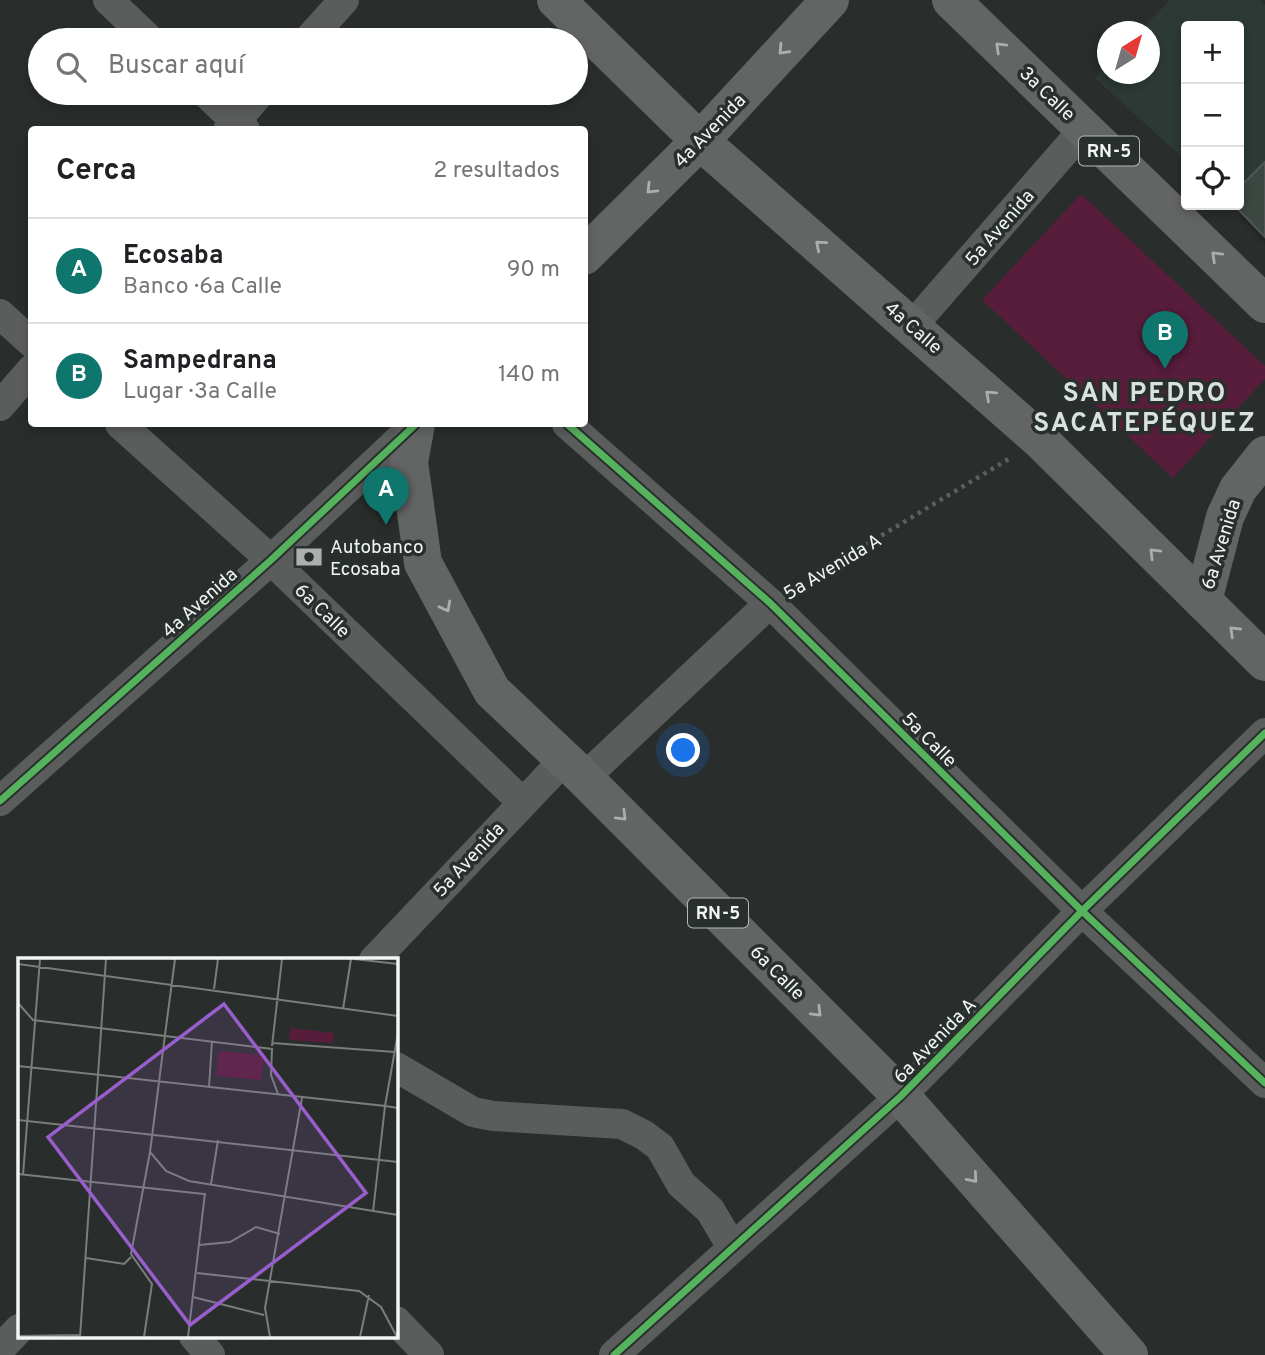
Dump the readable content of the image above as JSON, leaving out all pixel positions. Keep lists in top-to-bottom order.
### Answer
{
  "streets": {
    "main road": [
      "3a Calle",
      "4a Avenida",
      "RN-5",
      "4a Calle",
      "6a Avenida",
      "6a Calle"
    ],
    "street": [
      "5a Avenida",
      "5a Avenida A",
      "5a Calle",
      "6a Avenida A"
    ]
  },
  "crossings": [
    ["3a Calle", "5a Avenida"],
    ["4a Avenida", "4a Calle"],
    ["4a Avenida", "6a Calle"],
    ["5a Avenida", "4a Calle"],
    ["5a Avenida", "5a Avenida A"],
    ["5a Avenida", "6a Calle"],
    ["4a Calle", "6a Avenida"],
    ["4a Calle", "5a Avenida A"],
    ["5a Avenida A", "6a Calle"],
    ["5a Avenida A", "5a Calle"],
    ["6a Calle", "6a Avenida A"],
    ["5a Calle", "6a Avenida A"]
  ],
  "one_way": ["3a Calle", "4a Avenida", "4a Calle"],
  "districts": ["SAN PEDRO SACATEPÉQUEZ"],
  "places": {
    "bank": ["Autobanco Ecosaba"]
  },
  "north": "top right",
  "page": {
    "map_buttons": ["+", "−"],
    "search": "Buscar aquí",
    "heading": ["Cerca", "2 resultados"],
    "list": [
      {
        "mark": "A",
        "name": "Ecosaba",
        "note": "Banco · 6a Calle",
        "value": "90 m"
      },
      {
        "mark": "B",
        "name": "Sampedrana",
        "note": "Lugar · 3a Calle",
        "value": "140 m"
      }
    ],
    "pins": ["B", "A"]
  }
}
